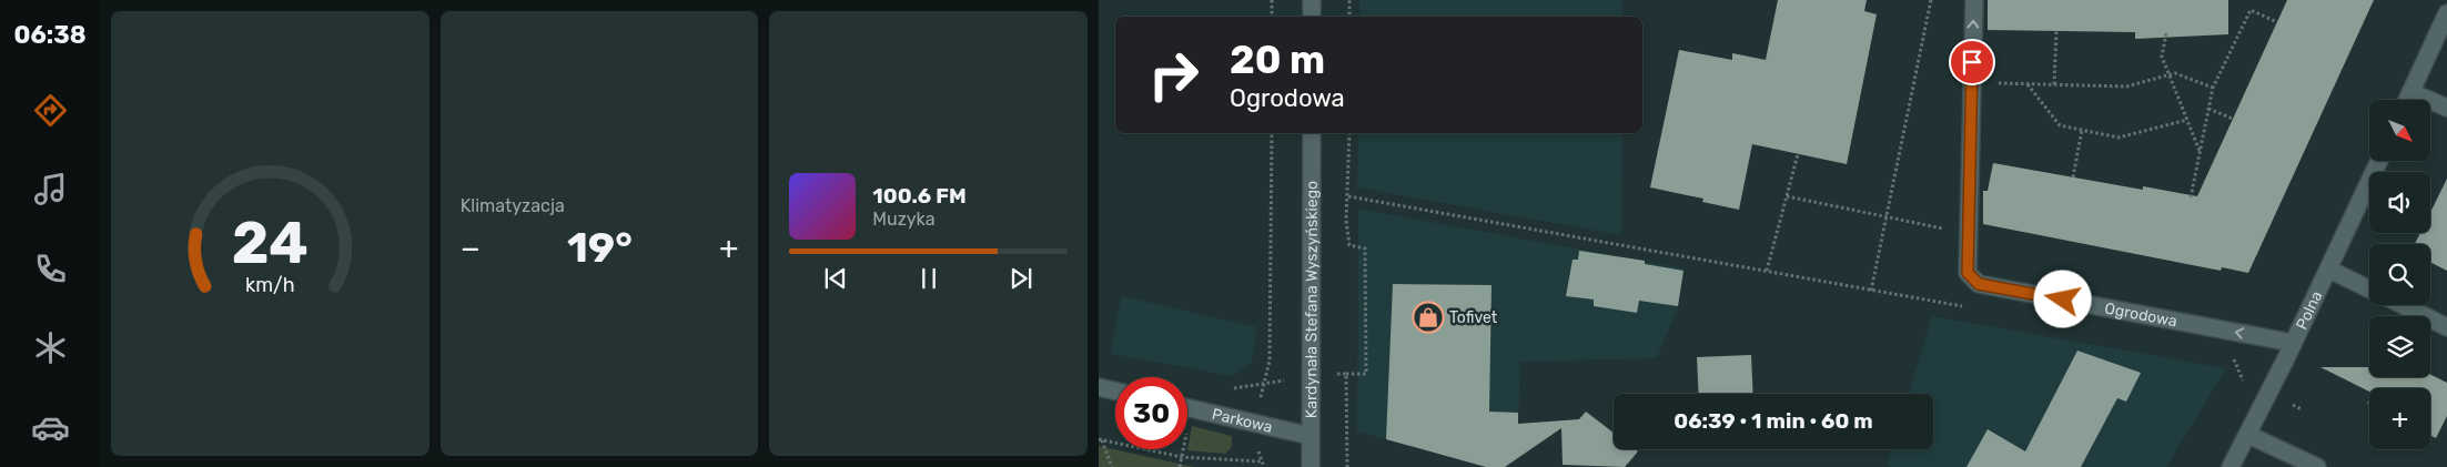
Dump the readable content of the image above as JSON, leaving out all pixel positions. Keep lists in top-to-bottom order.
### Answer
{
  "streets": {
    "street": [
      "Kardynała Stefana Wyszyńskiego",
      "Polna",
      "Ogrodowa",
      "Parkowa"
    ]
  },
  "crossings": [
    ["Kardynała Stefana Wyszyńskiego", "Parkowa"],
    ["Polna", "Ogrodowa"]
  ],
  "places": {
    "shop": ["Tofivet"]
  },
  "north": "bottom right",
  "page": {
    "tabs": "06:38",
    "tile": "Klimatyzacja",
    "turn": ["20 m", "Ogrodowa"],
    "map_buttons": "+",
    "song": ["100.6 FM", "Muzyka"],
    "heat": ["−", "19°", "+"],
    "limit": "30",
    "trip": "06:39 · 1 min · 60 m",
    "gauge": ["24", "km/h"]
  }
}
